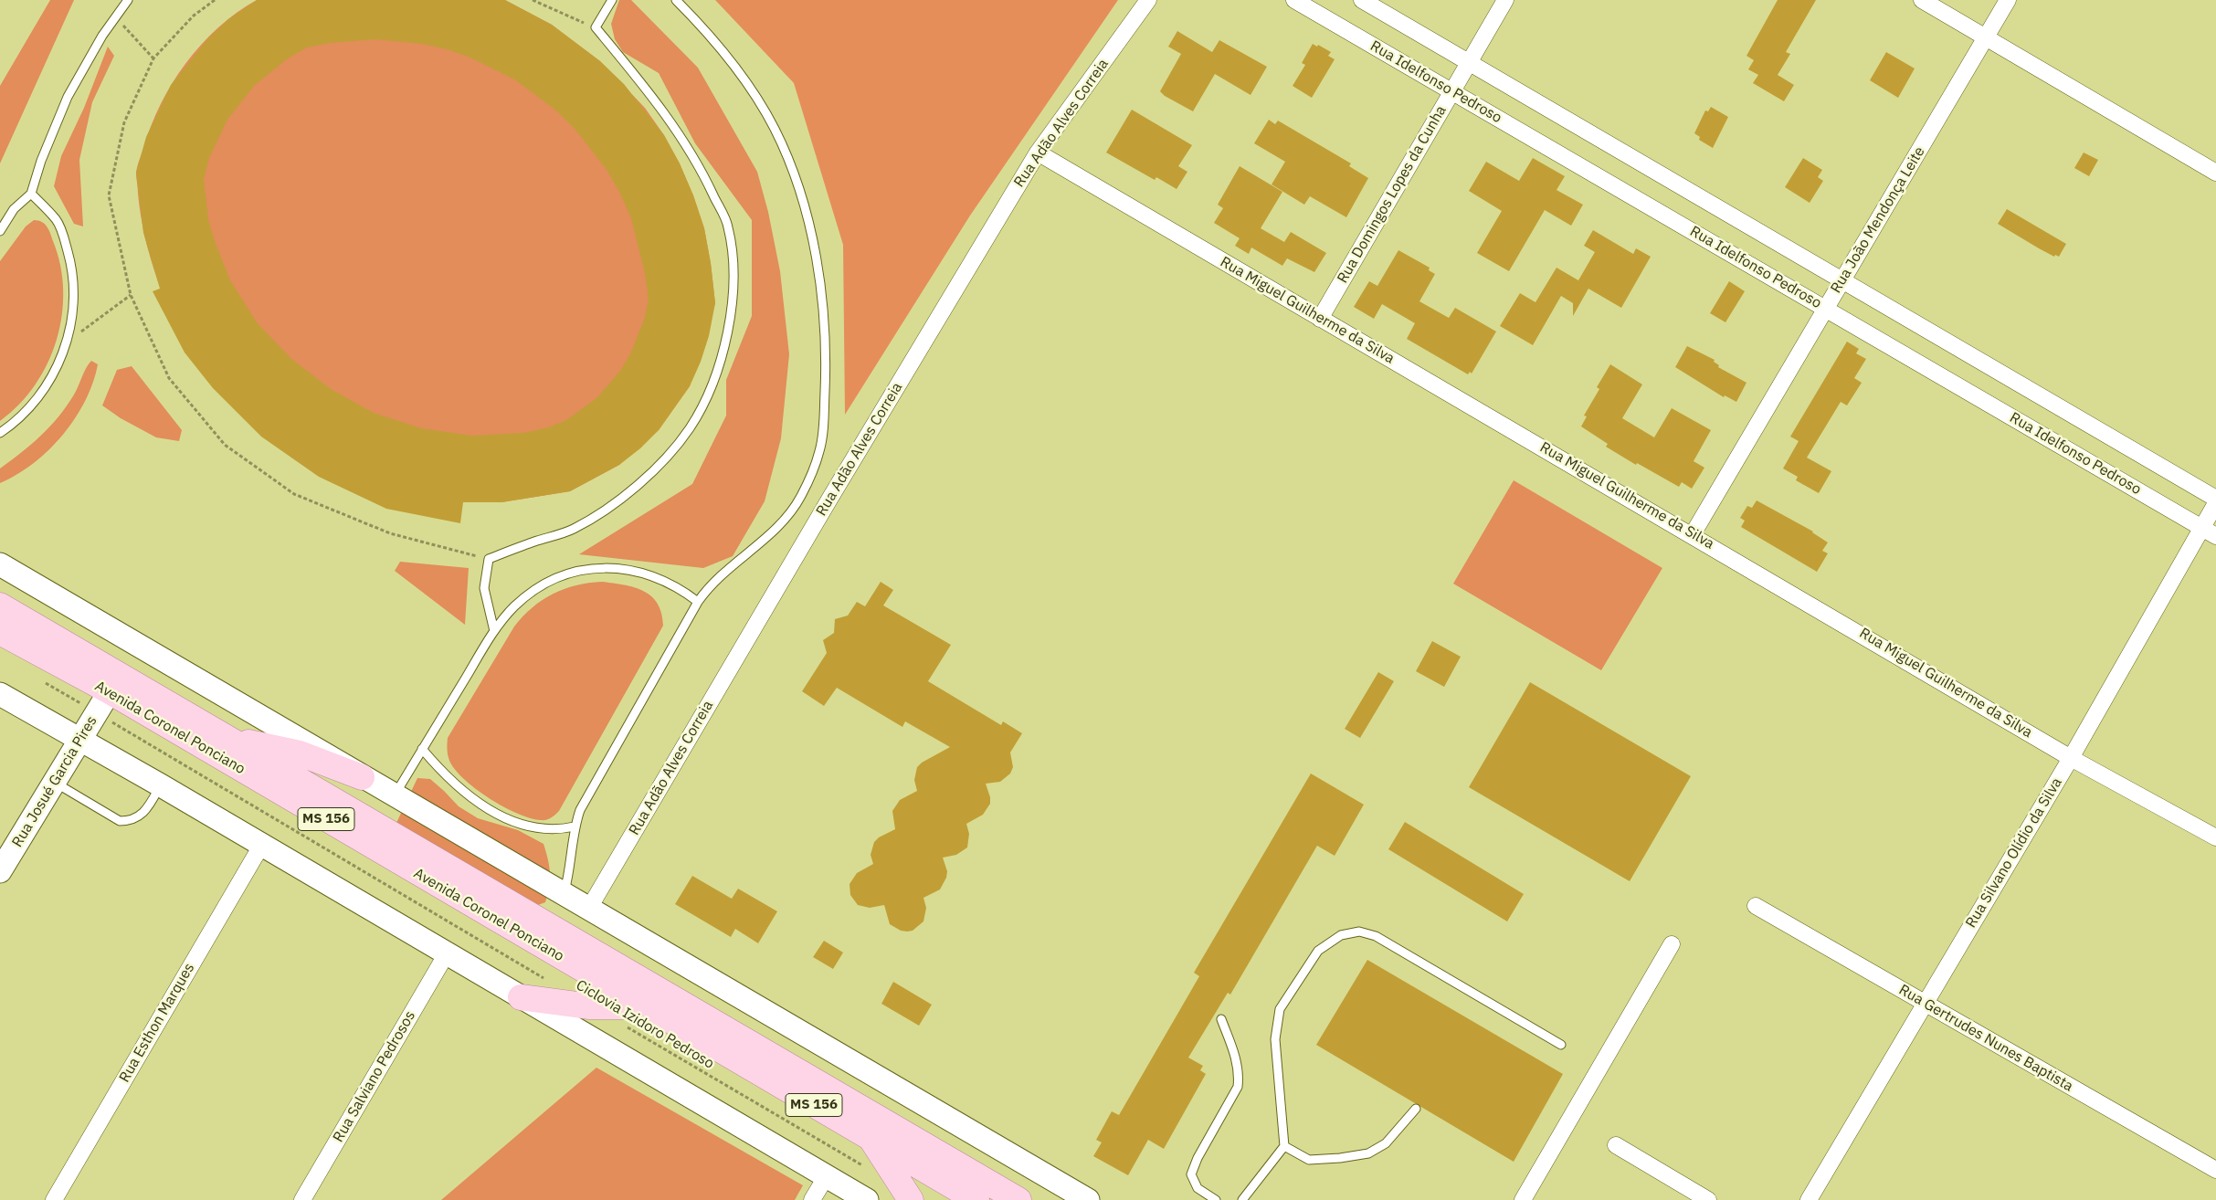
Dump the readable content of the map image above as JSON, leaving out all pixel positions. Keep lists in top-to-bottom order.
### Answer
{
  "streets": {
    "main road": ["Avenida Coronel Ponciano", "Rua Josué Garcia Pires", "MS 156"],
    "street": [
      "Rua Idelfonso Pedroso",
      "Rua Adão Alves Correia",
      "Rua Domingos Lopes da Cunha",
      "Rua João Mendonça Leite",
      "Rua Miguel Guilherme da Silva",
      "Rua Silvano Olídio da Silva",
      "Rua Esthon Marques",
      "Rua Gertrudes Nunes Baptista",
      "Rua Salviano Pedrosos"
    ],
    "path": ["Ciclovia Izidoro Pedroso"]
  },
  "crossings": [
    ["Rua Idelfonso Pedroso", "Rua Domingos Lopes da Cunha"],
    ["Rua Idelfonso Pedroso", "Rua João Mendonça Leite"],
    ["Rua Idelfonso Pedroso", "Rua Silvano Olídio da Silva"],
    ["Rua Adão Alves Correia", "Rua Miguel Guilherme da Silva"],
    ["Rua Domingos Lopes da Cunha", "Rua Miguel Guilherme da Silva"],
    ["Rua João Mendonça Leite", "Rua Miguel Guilherme da Silva"],
    ["Rua Miguel Guilherme da Silva", "Rua Silvano Olídio da Silva"],
    ["Avenida Coronel Ponciano", "Rua Josué Garcia Pires"],
    ["Rua Silvano Olídio da Silva", "Rua Gertrudes Nunes Baptista"]
  ]
}
